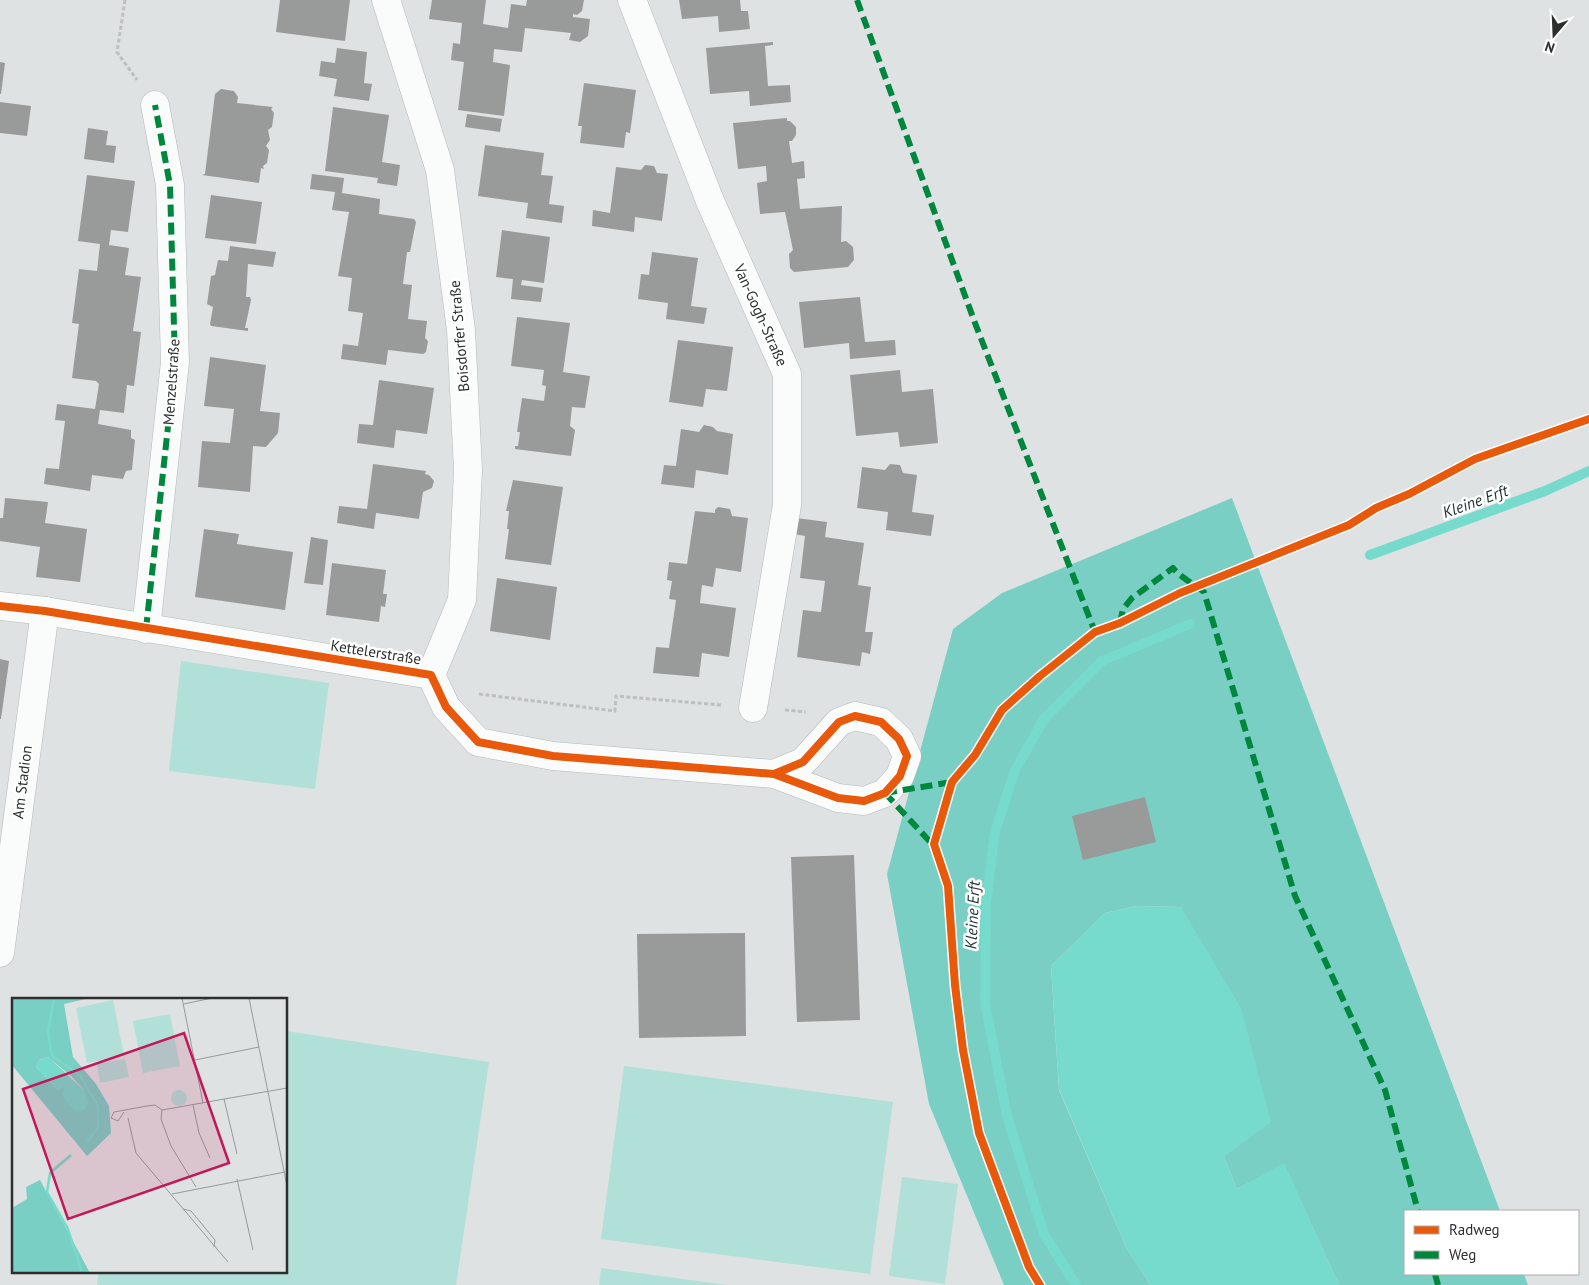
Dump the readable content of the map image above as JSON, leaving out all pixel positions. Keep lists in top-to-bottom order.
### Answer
{
  "streets": {
    "street": [
      "Van-Gogh-Straße",
      "Boisdorfer Straße",
      "Menzelstraße",
      "Kettelerstraße",
      "Am Stadion"
    ]
  },
  "crossings": [
    ["Boisdorfer Straße", "Kettelerstraße"],
    ["Menzelstraße", "Kettelerstraße"],
    ["Kettelerstraße", "Am Stadion"]
  ],
  "water": ["Kleine Erft"],
  "legend": ["Radweg", "Weg"],
  "north": "bottom"
}
